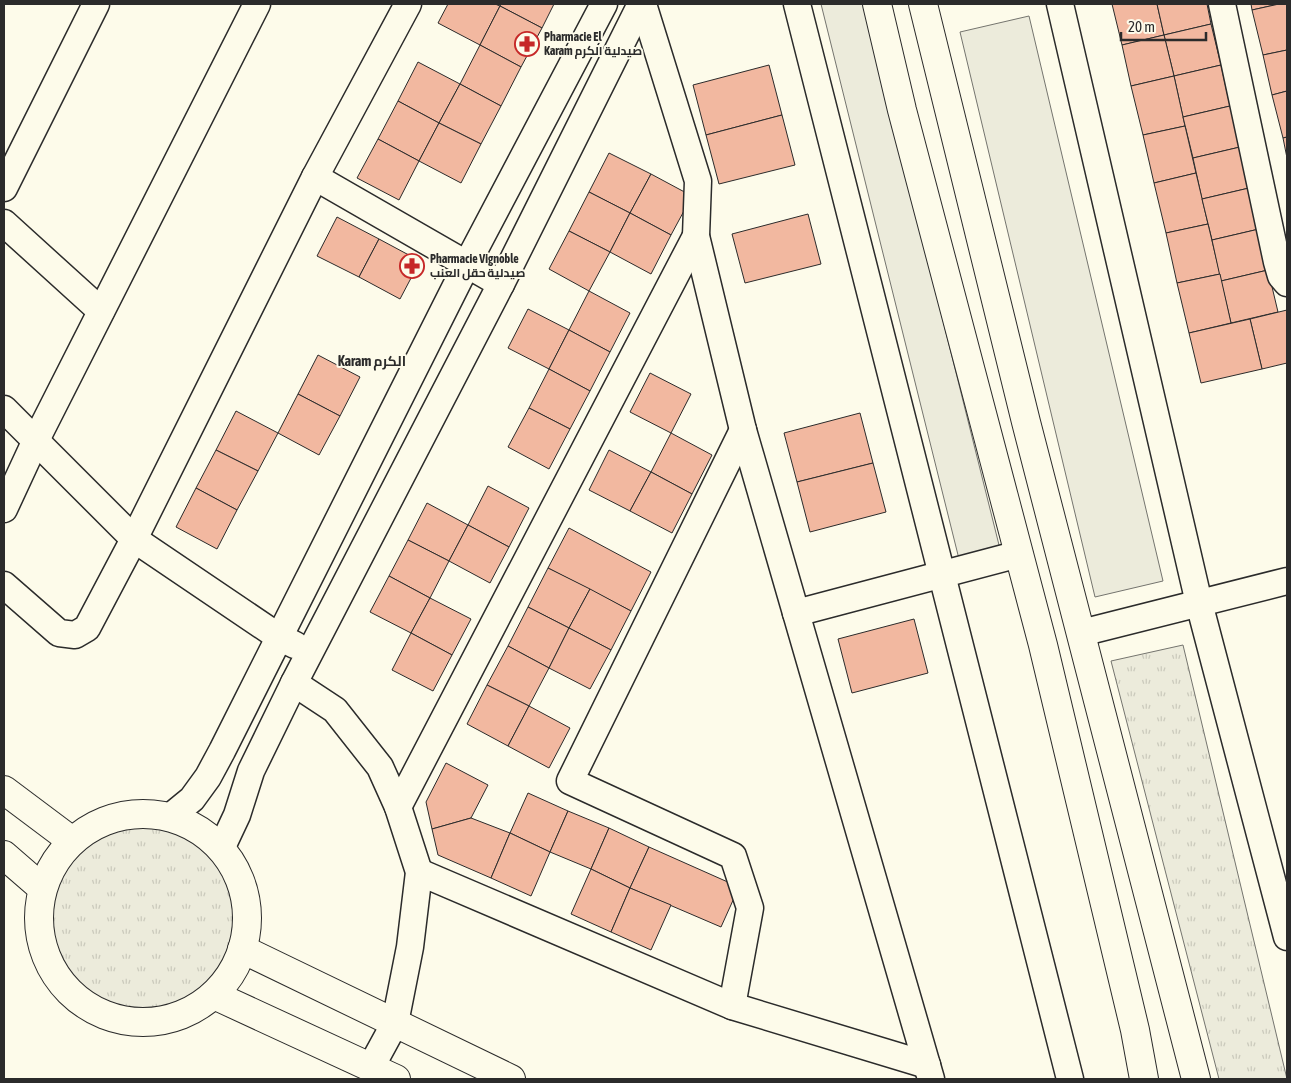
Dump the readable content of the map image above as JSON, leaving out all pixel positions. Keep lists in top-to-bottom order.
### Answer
{
  "districts": ["Karam الكرم"],
  "places": {
    "pharmacy": ["Pharmacie El Karam صيدلية الكرم", "Pharmacie Vignoble صيدلية حقل العنب"]
  },
  "scale_bar": "20 m"
}
